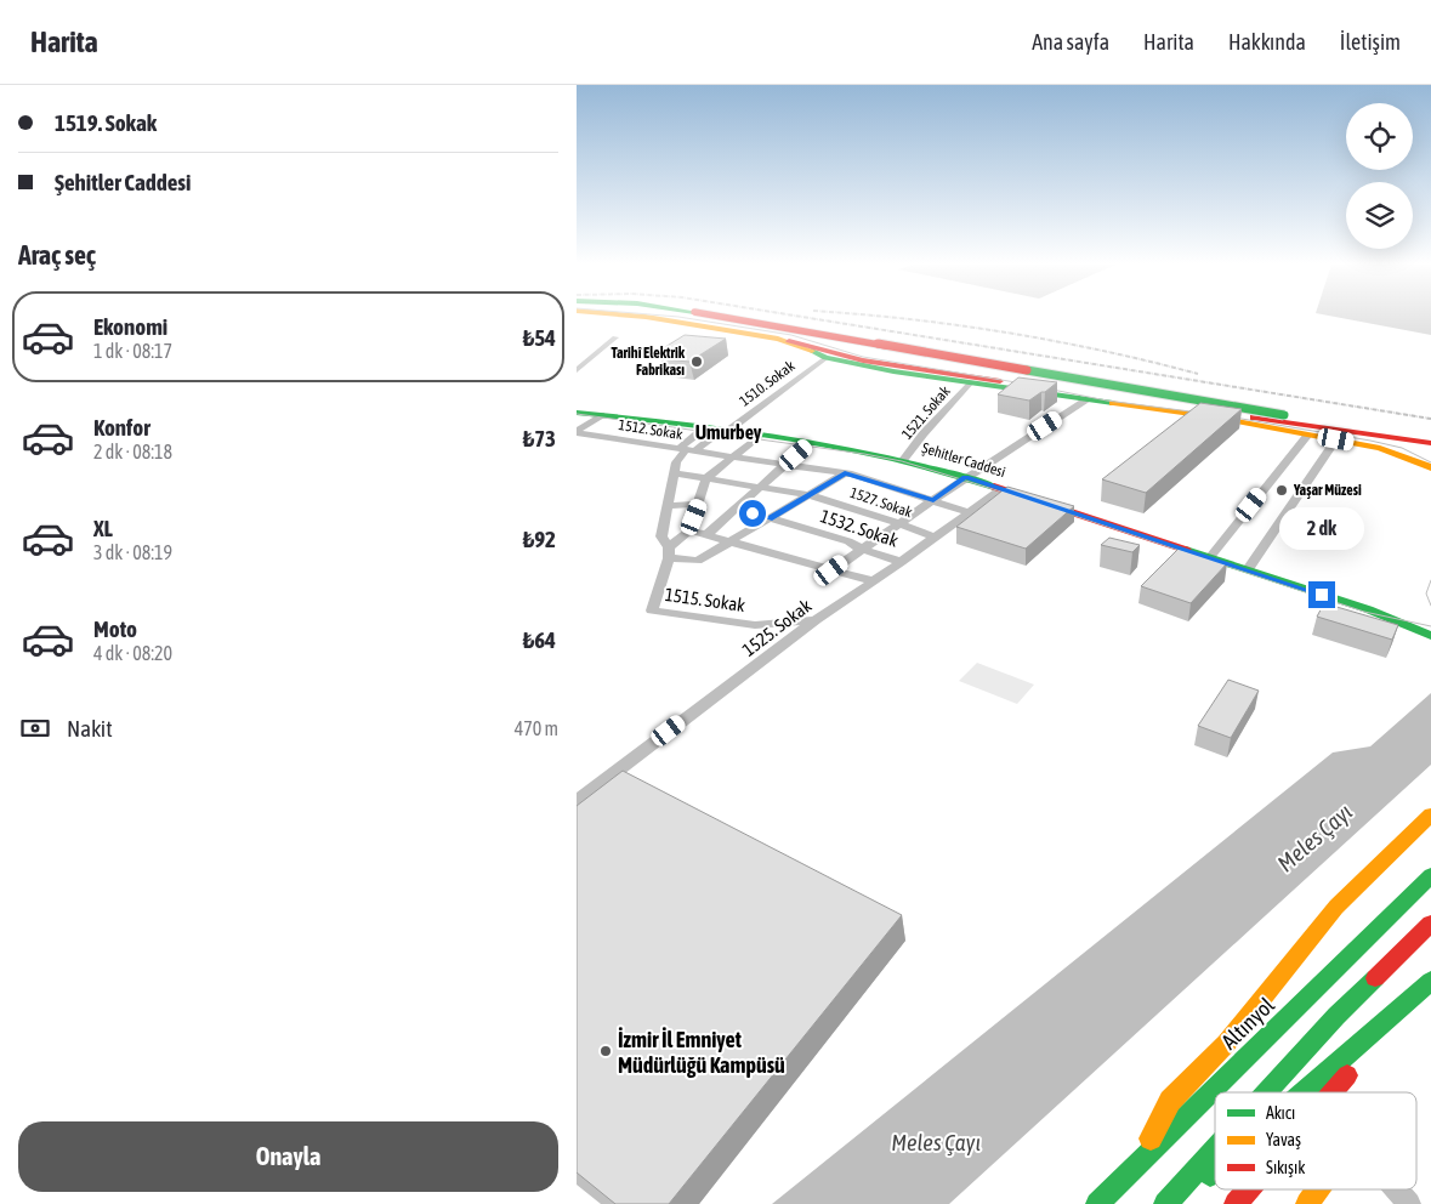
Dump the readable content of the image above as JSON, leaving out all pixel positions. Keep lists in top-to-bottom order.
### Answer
{
  "streets": {
    "main road": ["Şehitler Caddesi", "Altınyol"],
    "street": [
      "1510. Sokak",
      "1521. Sokak",
      "1512. Sokak",
      "1527. Sokak",
      "1532. Sokak",
      "1515. Sokak",
      "1525. Sokak"
    ]
  },
  "crossings": [
    ["1510. Sokak", "1512. Sokak"],
    ["1510. Sokak", "Şehitler Caddesi"],
    ["1510. Sokak", "1515. Sokak"],
    ["1521. Sokak", "Şehitler Caddesi"],
    ["1512. Sokak", "Şehitler Caddesi"],
    ["1512. Sokak", "1515. Sokak"],
    ["1512. Sokak", "1525. Sokak"],
    ["Şehitler Caddesi", "1515. Sokak"],
    ["Şehitler Caddesi", "1525. Sokak"],
    ["1527. Sokak", "1515. Sokak"],
    ["1527. Sokak", "1525. Sokak"],
    ["1532. Sokak", "1525. Sokak"],
    ["1515. Sokak", "1525. Sokak"]
  ],
  "districts": ["Umurbey"],
  "water": ["Meles Çayı"],
  "places": ["Tarihî Elektrik Fabrikası", "Yaşar Müzesi", "İzmir İl Emniyet Müdürlüğü Kampüsü"],
  "legend": ["Akıcı", "Yavaş", "Sıkışık"],
  "page": {
    "header": "Harita",
    "nav": [
      "Ana sayfa",
      "Harita",
      "Hakkında",
      "İletişim"
    ],
    "banner": ["1519. Sokak", "Şehitler Caddesi"],
    "heading": "Araç seç",
    "list": [
      {
        "name": "Ekonomi",
        "note": "1 dk · 08:17",
        "value": "₺54"
      },
      {
        "name": "Konfor",
        "note": "2 dk · 08:18",
        "value": "₺73"
      },
      {
        "name": "XL",
        "note": "3 dk · 08:19",
        "value": "₺92"
      },
      {
        "name": "Moto",
        "note": "4 dk · 08:20",
        "value": "₺64"
      }
    ],
    "bubble": "2 dk",
    "pay": ["Nakit", "470 m"],
    "buttons": "Onayla"
  }
}
